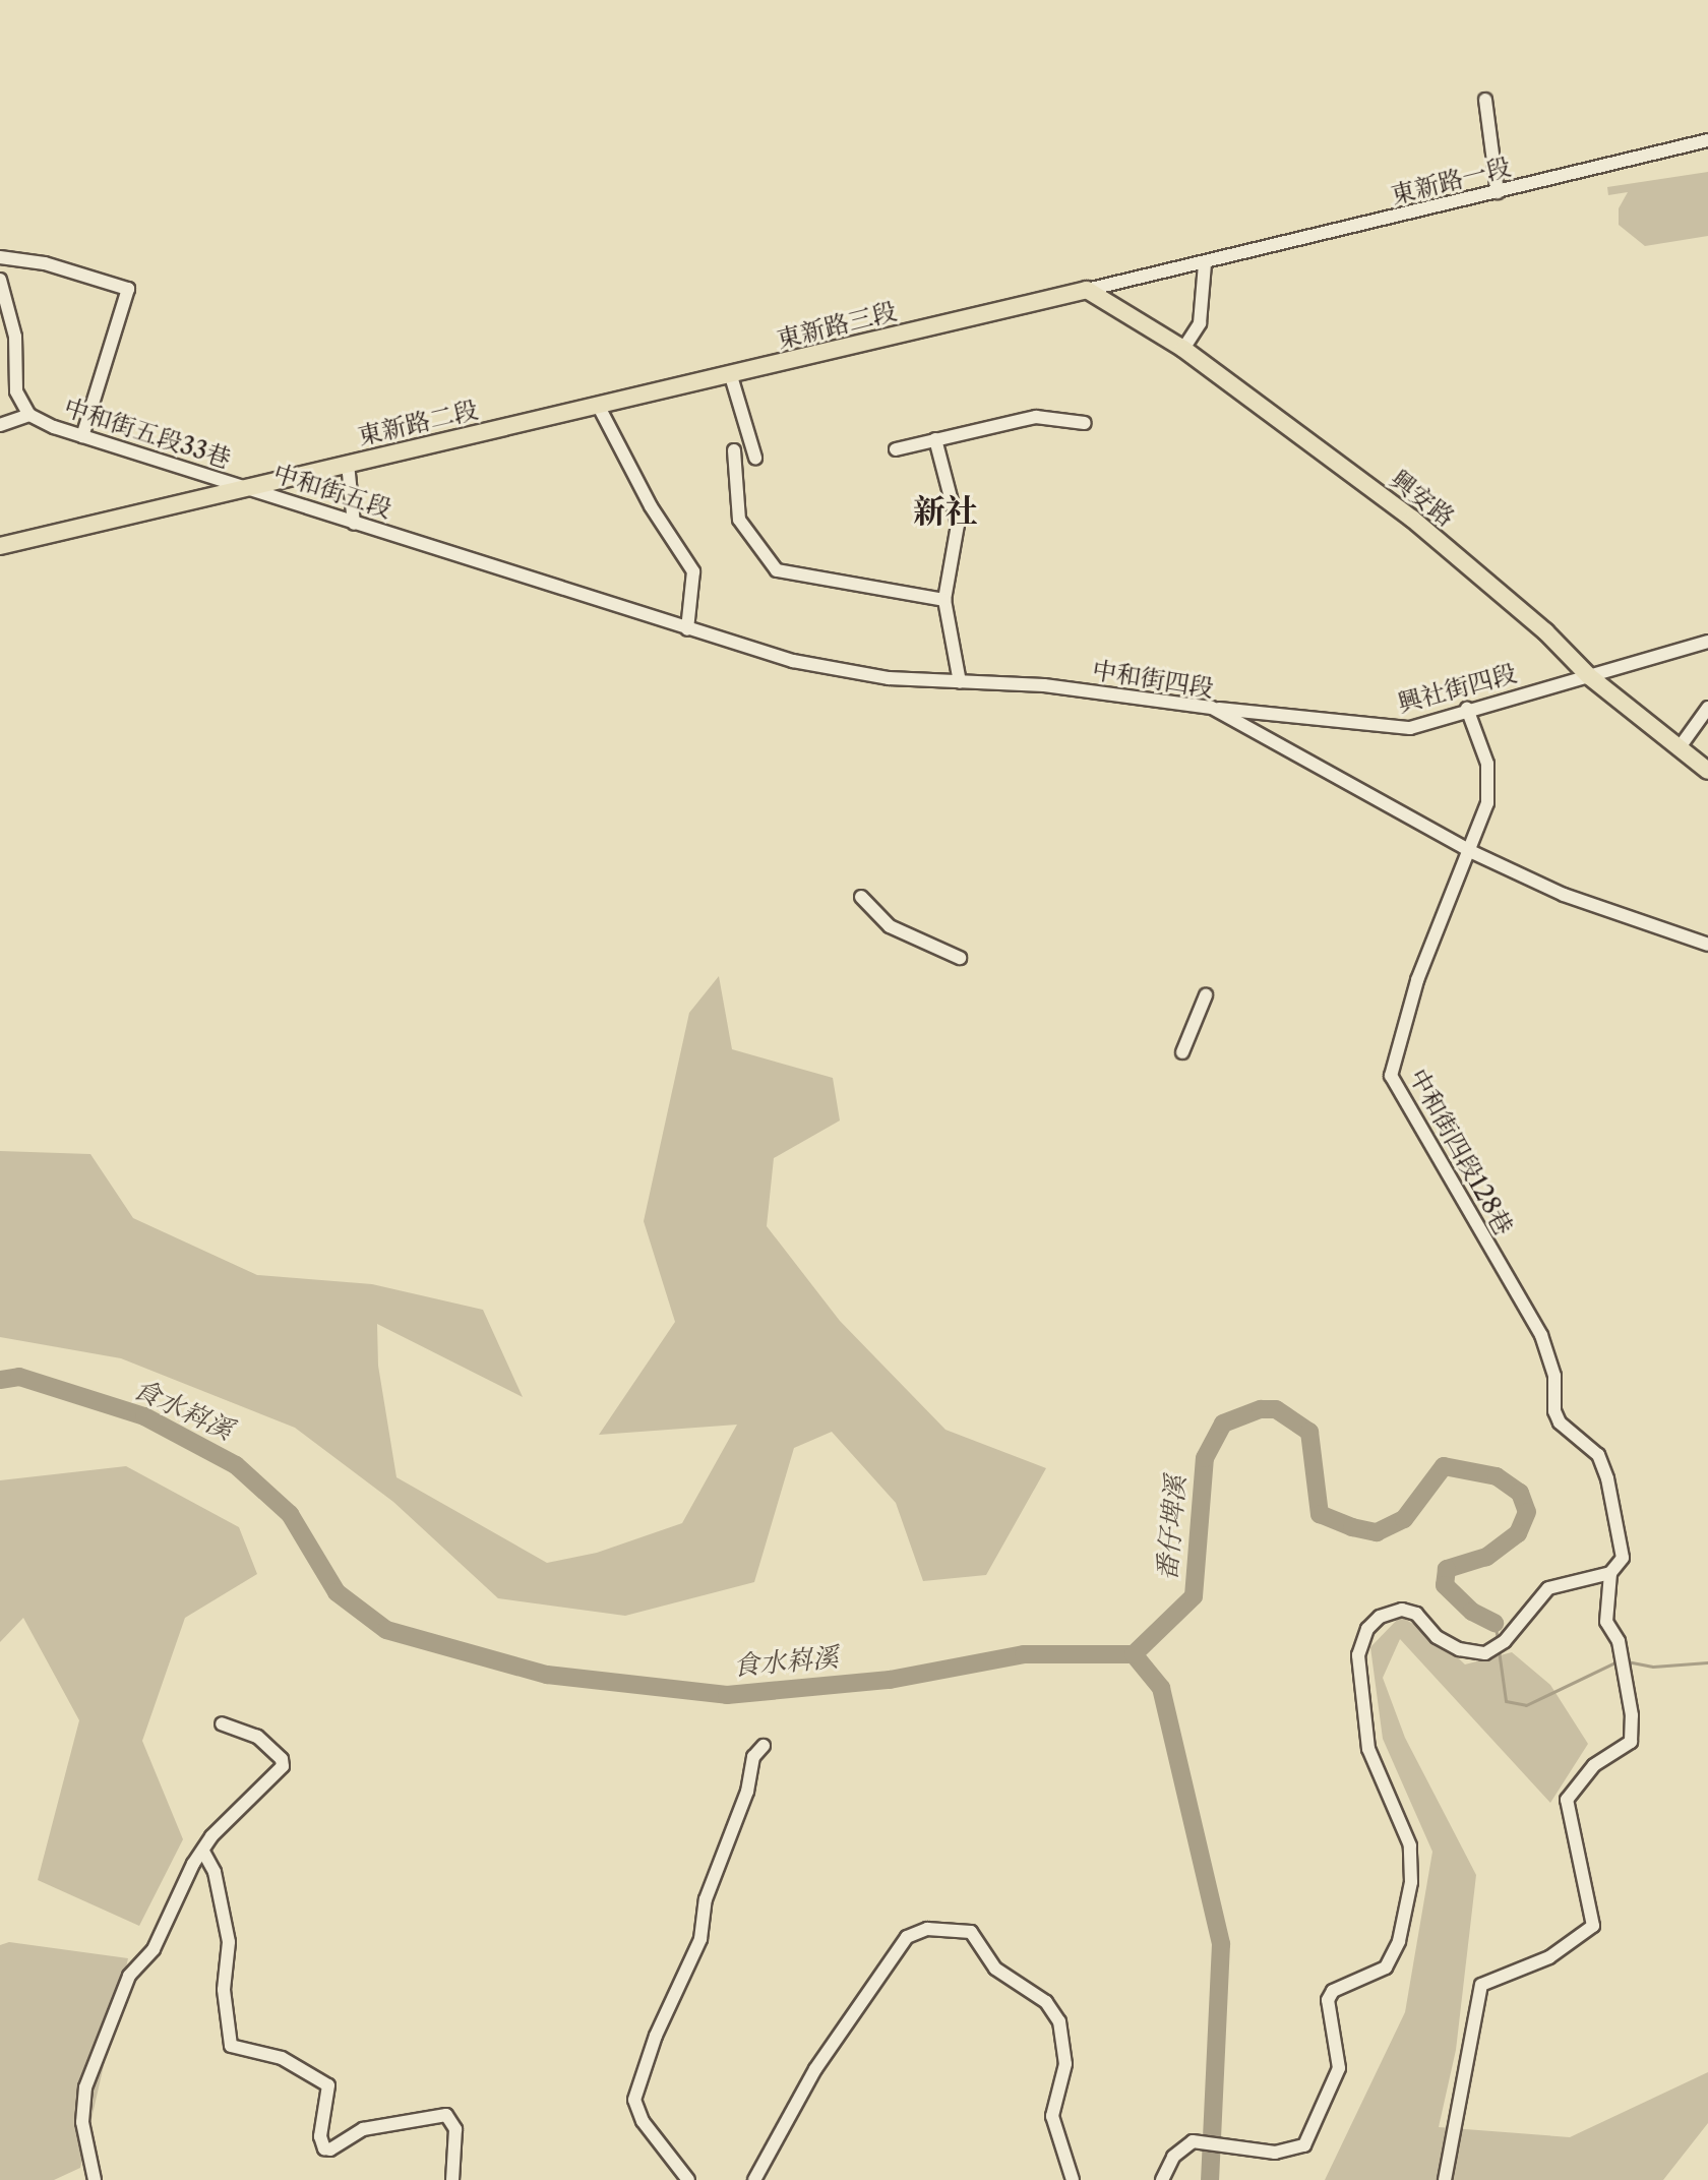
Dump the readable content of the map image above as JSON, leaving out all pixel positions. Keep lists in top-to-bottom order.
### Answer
{
  "streets": {
    "main road": [
      "東新路三段",
      "東新路二段",
      "中和街五段",
      "興安路"
    ],
    "street": [
      "東新路一段",
      "中和街五段33巷",
      "中和街四段",
      "興社街四段",
      "中和街四段128巷"
    ]
  },
  "crossings": [
    ["東新路三段", "東新路二段"],
    ["東新路三段", "興安路"],
    ["東新路二段", "中和街五段33巷"],
    ["東新路二段", "中和街五段"],
    ["中和街五段33巷", "中和街五段"],
    ["中和街五段", "中和街四段"],
    ["興安路", "興社街四段"],
    ["中和街四段", "興社街四段"],
    ["中和街四段", "中和街四段128巷"],
    ["興社街四段", "中和街四段128巷"]
  ],
  "districts": ["新社"],
  "water": ["食水嵙溪", "番仔埤溪"]
}
